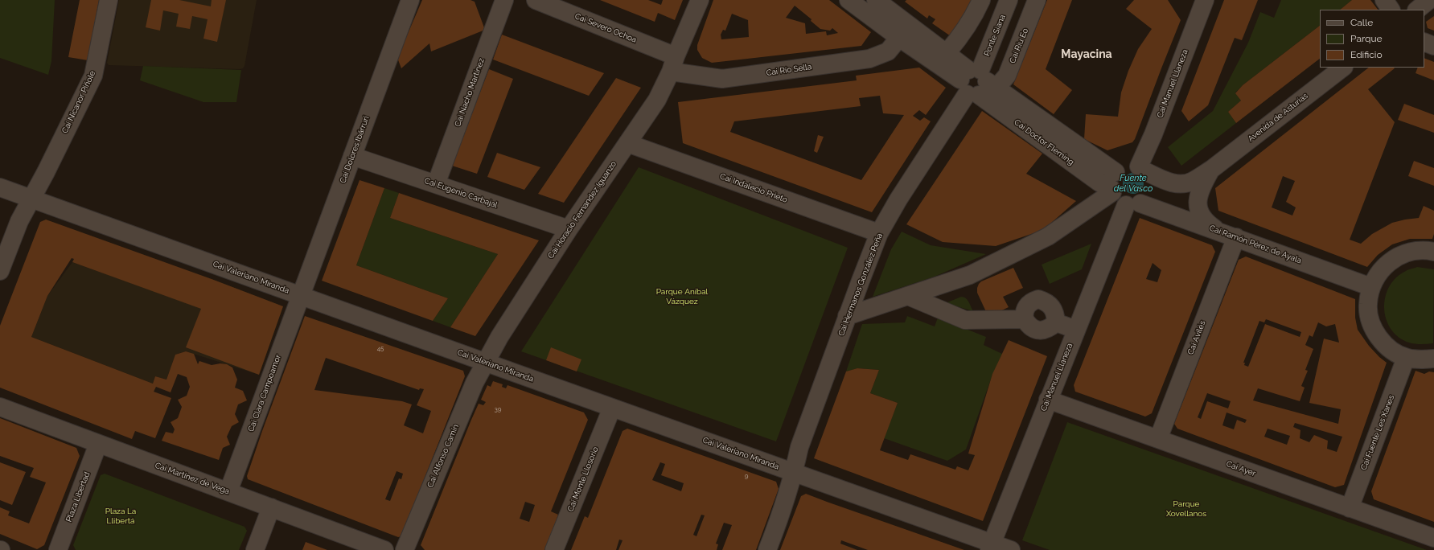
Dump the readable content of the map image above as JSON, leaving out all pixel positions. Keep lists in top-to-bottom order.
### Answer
{
  "streets": {
    "street": [
      "Cai Severo Ochoa",
      "Ponte Siana",
      "Cai Ríu Eo",
      "Cai Río Sella",
      "Cai Manuel Llaneza",
      "Cai Nacho Martínez",
      "Cai Nicanor Piñole",
      "Avenida de Asturias",
      "Cai Doctor Fleming",
      "Cai Dolores Ibárruri",
      "Cai Indalecio Prieto",
      "Cai Eugenio Carbajal",
      "Cai Horacio Fernandez Iguanzo",
      "Cai Ramón Pérez de Ayala",
      "Cai Valeriano Miranda",
      "Cai Hermanos González Peña",
      "Cai Avilés",
      "Cai Clara Campoamor",
      "Cai Fuente Les Xanes",
      "Cai Alfonso Camín",
      "Cai Ayer",
      "Cai Martínez de Vega",
      "Cai Monte Llosorio",
      "Plaza Libertad"
    ]
  },
  "crossings": [
    ["Cai Severo Ochoa", "Cai Río Sella"],
    ["Cai Severo Ochoa", "Cai Horacio Fernandez Iguanzo"],
    ["Ponte Siana", "Cai Ríu Eo"],
    ["Ponte Siana", "Cai Doctor Fleming"],
    ["Ponte Siana", "Cai Hermanos González Peña"],
    ["Cai Ríu Eo", "Cai Doctor Fleming"],
    ["Cai Ríu Eo", "Cai Hermanos González Peña"],
    ["Cai Río Sella", "Cai Doctor Fleming"],
    ["Cai Río Sella", "Cai Horacio Fernandez Iguanzo"],
    ["Cai Manuel Llaneza", "Avenida de Asturias"],
    ["Cai Manuel Llaneza", "Cai Doctor Fleming"],
    ["Cai Manuel Llaneza", "Cai Ramón Pérez de Ayala"],
    ["Cai Manuel Llaneza", "Cai Valeriano Miranda"],
    ["Cai Manuel Llaneza", "Cai Ayer"],
    ["Cai Nacho Martínez", "Cai Eugenio Carbajal"],
    ["Cai Nicanor Piñole", "Cai Valeriano Miranda"],
    ["Avenida de Asturias", "Cai Doctor Fleming"],
    ["Avenida de Asturias", "Cai Ramón Pérez de Ayala"],
    ["Cai Doctor Fleming", "Cai Ramón Pérez de Ayala"],
    ["Cai Doctor Fleming", "Cai Hermanos González Peña"],
    ["Cai Dolores Ibárruri", "Cai Eugenio Carbajal"],
    ["Cai Dolores Ibárruri", "Cai Valeriano Miranda"],
    ["Cai Dolores Ibárruri", "Cai Clara Campoamor"],
    ["Cai Indalecio Prieto", "Cai Horacio Fernandez Iguanzo"],
    ["Cai Indalecio Prieto", "Cai Hermanos González Peña"],
    ["Cai Eugenio Carbajal", "Cai Horacio Fernandez Iguanzo"],
    ["Cai Horacio Fernandez Iguanzo", "Cai Valeriano Miranda"],
    ["Cai Horacio Fernandez Iguanzo", "Cai Alfonso Camín"],
    ["Cai Ramón Pérez de Ayala", "Cai Avilés"],
    ["Cai Valeriano Miranda", "Cai Hermanos González Peña"],
    ["Cai Valeriano Miranda", "Cai Clara Campoamor"],
    ["Cai Valeriano Miranda", "Cai Alfonso Camín"],
    ["Cai Valeriano Miranda", "Cai Monte Llosorio"],
    ["Cai Avilés", "Cai Ayer"],
    ["Cai Clara Campoamor", "Cai Martínez de Vega"],
    ["Cai Fuente Les Xanes", "Cai Ayer"],
    ["Cai Martínez de Vega", "Plaza Libertad"]
  ],
  "districts": ["Mayacina"],
  "water": ["Fuente del Vasco"],
  "parks": ["Parque Aníbal Vázquez", "Parque Xovellanos", "Plaza La Llibertá"],
  "house_numbers": ["45", "39", "9"],
  "legend": ["Calle", "Parque", "Edificio"]
}
